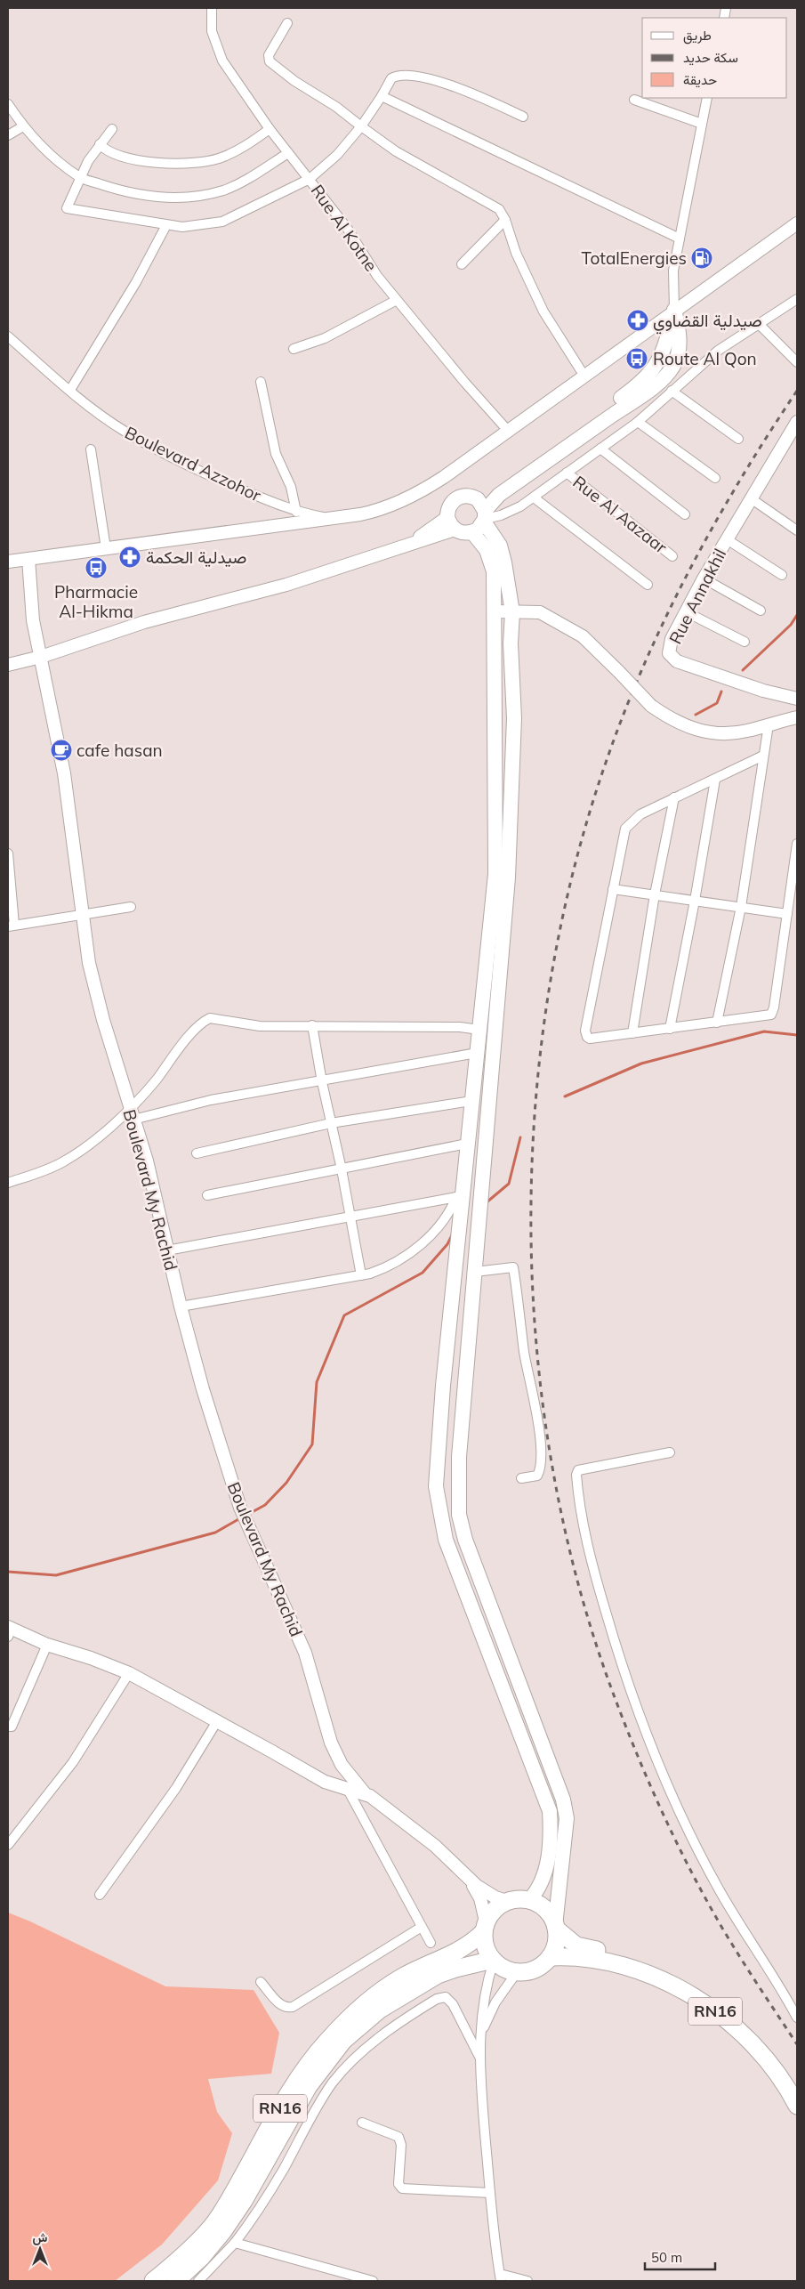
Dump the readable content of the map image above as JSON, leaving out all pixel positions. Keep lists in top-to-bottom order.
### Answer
{
  "streets": {
    "highway": ["RN16"],
    "street": [
      "Rue Al Kotne",
      "Boulevard Azzohor",
      "Rue Al Aazaar",
      "Rue Annakhil",
      "Boulevard My Rachid"
    ]
  },
  "places": {
    "fuel station": ["TotalEnergies"],
    "pharmacy": ["صيدلية القضاوي", "صيدلية الحكمة"],
    "bus stop": ["Route Al Qon", "Pharmacie Al-Hikma"],
    "cafe": ["cafe hasan"]
  },
  "legend": ["طريق", "سكة حديد", "حديقة"],
  "scale_bar": "50 m",
  "north": "top"
}
